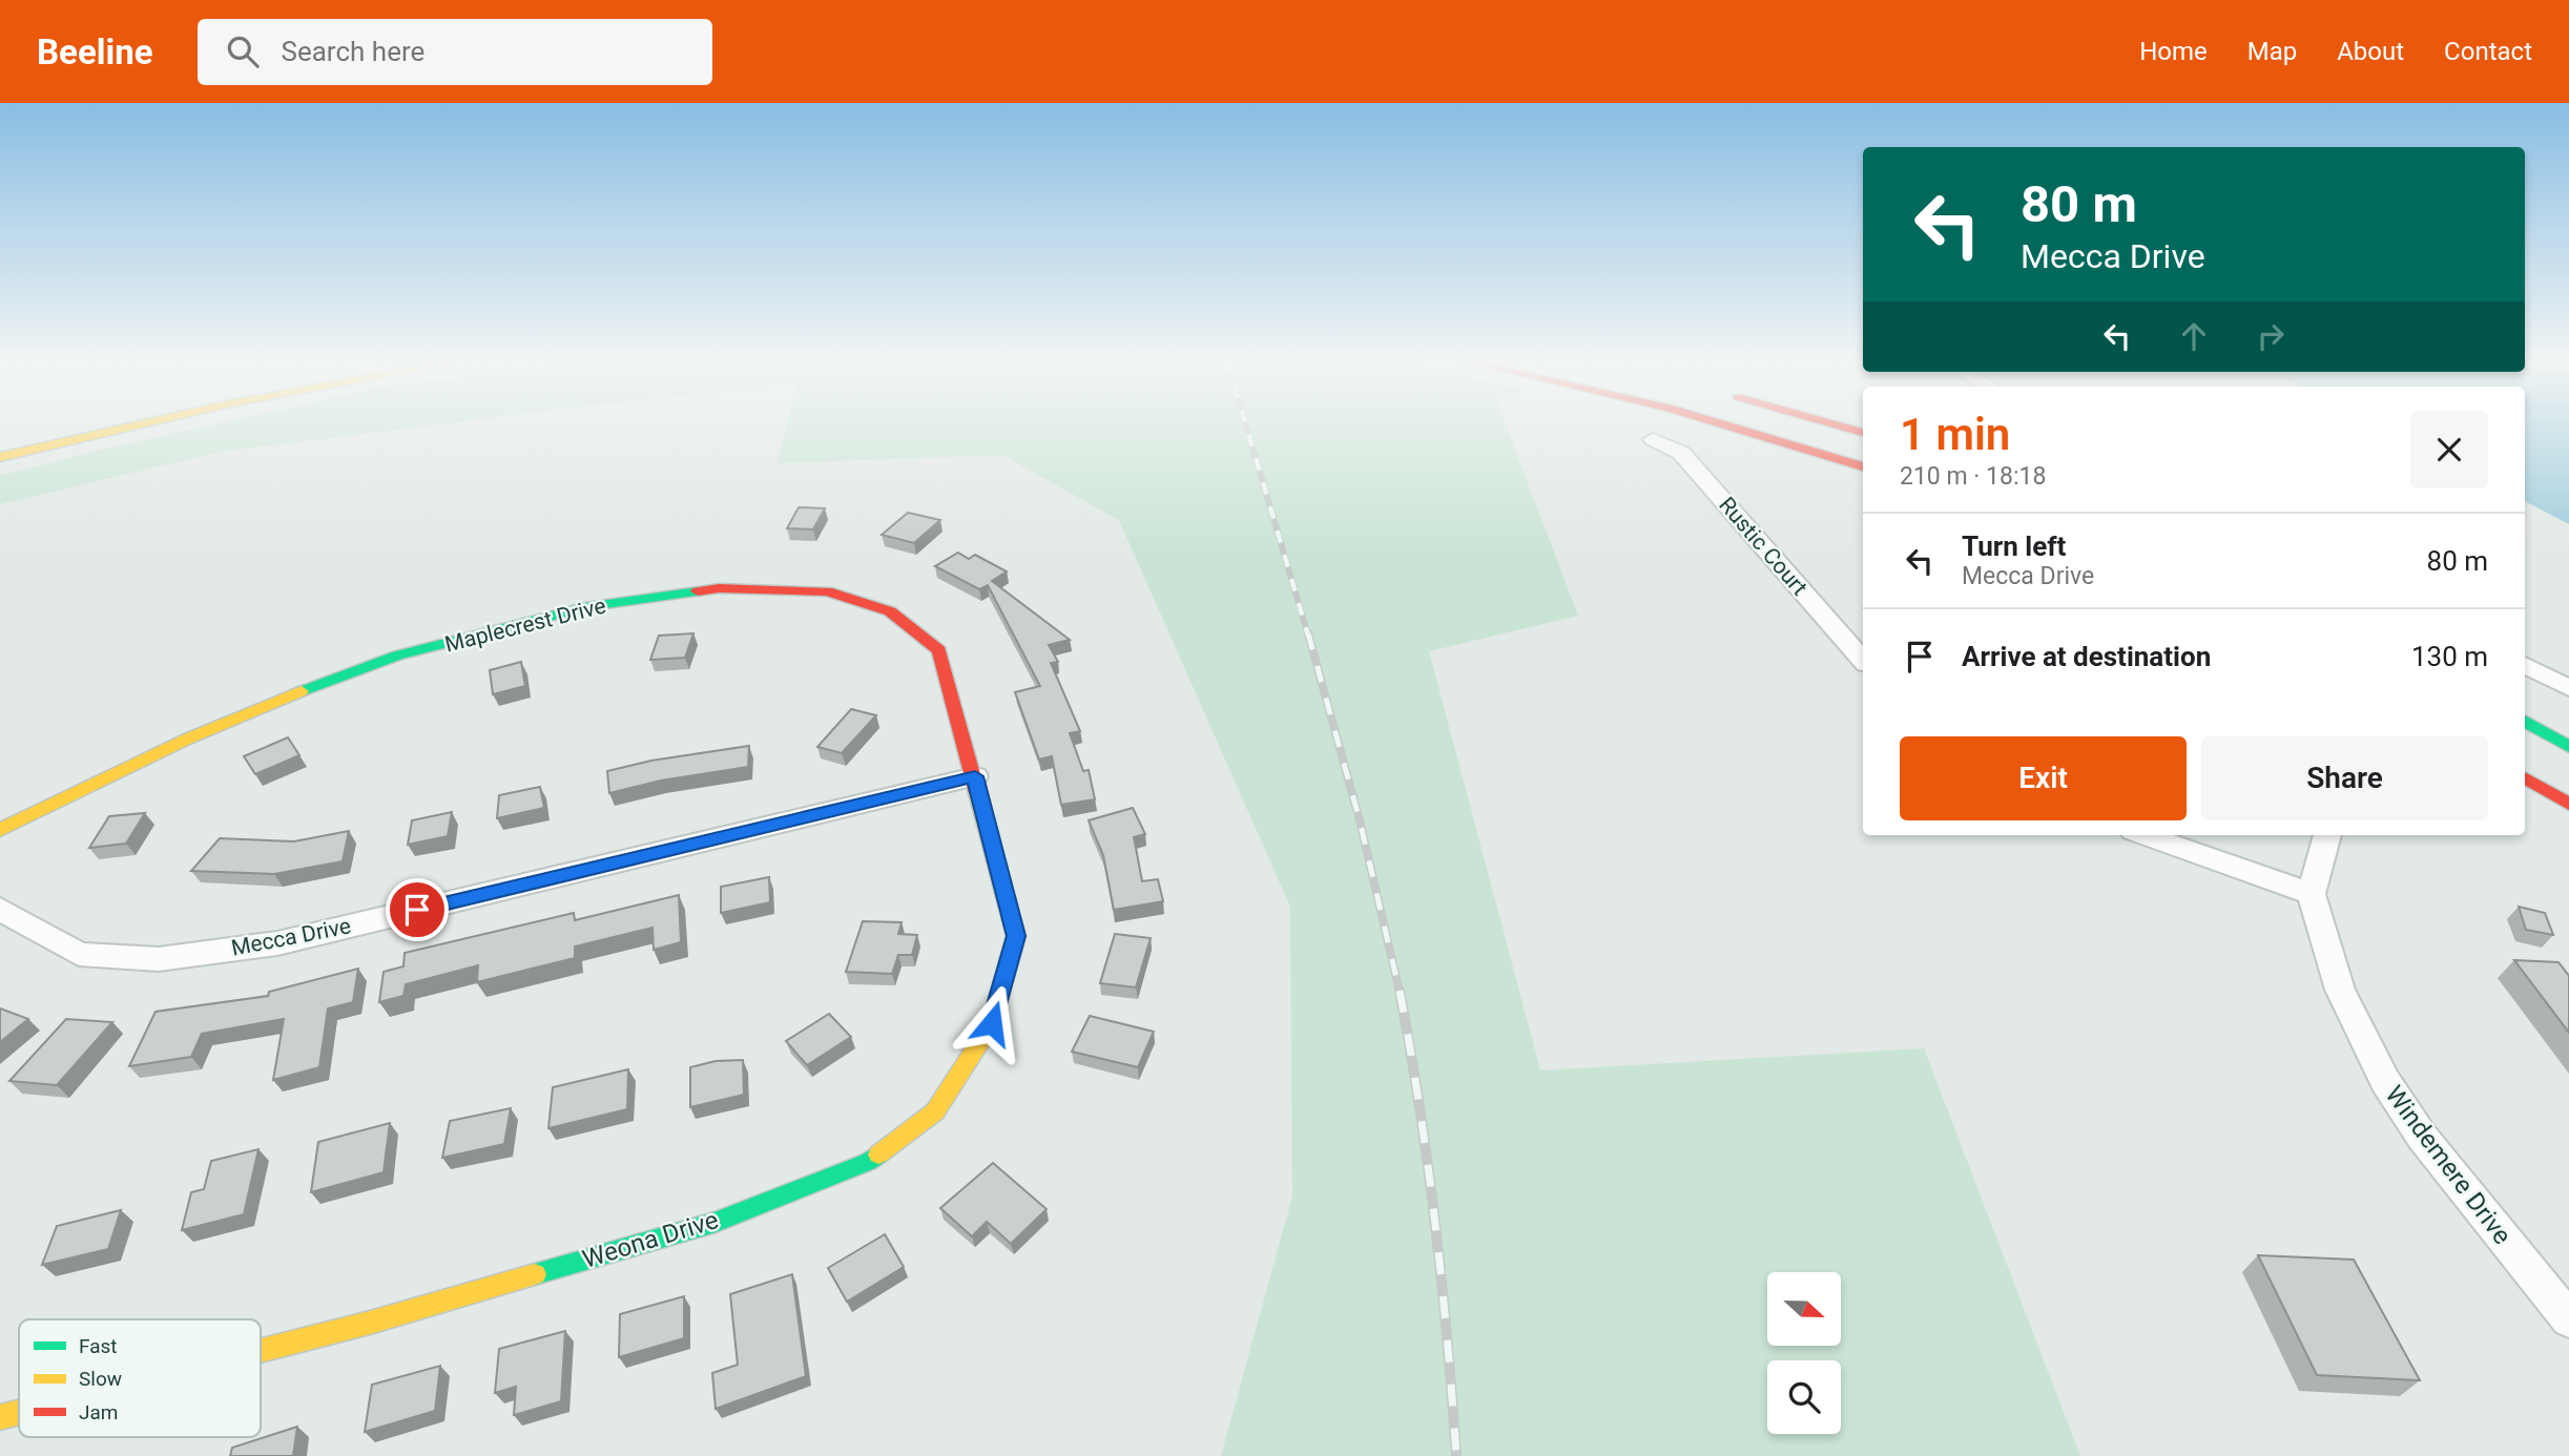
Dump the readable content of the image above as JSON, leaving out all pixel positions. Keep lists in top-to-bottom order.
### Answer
{
  "streets": {
    "main road": ["Maplecrest Drive", "Weona Drive"],
    "street": ["Rustic Court", "Mecca Drive", "Windemere Drive"]
  },
  "crossings": [
    ["Maplecrest Drive", "Mecca Drive"],
    ["Maplecrest Drive", "Weona Drive"],
    ["Mecca Drive", "Weona Drive"]
  ],
  "legend": ["Fast", "Slow", "Jam"],
  "north": "right",
  "page": {
    "header": "Beeline",
    "search": "Search here",
    "nav": [
      "Home",
      "Map",
      "About",
      "Contact"
    ],
    "turn": ["80 m", "Mecca Drive"],
    "heading": ["1 min", "210 m · 18:18"],
    "list": [
      {
        "name": "Turn left",
        "note": "Mecca Drive",
        "value": "80 m"
      },
      {
        "name": "Arrive at destination",
        "value": "130 m"
      }
    ],
    "buttons": ["Exit", "Share"]
  }
}
